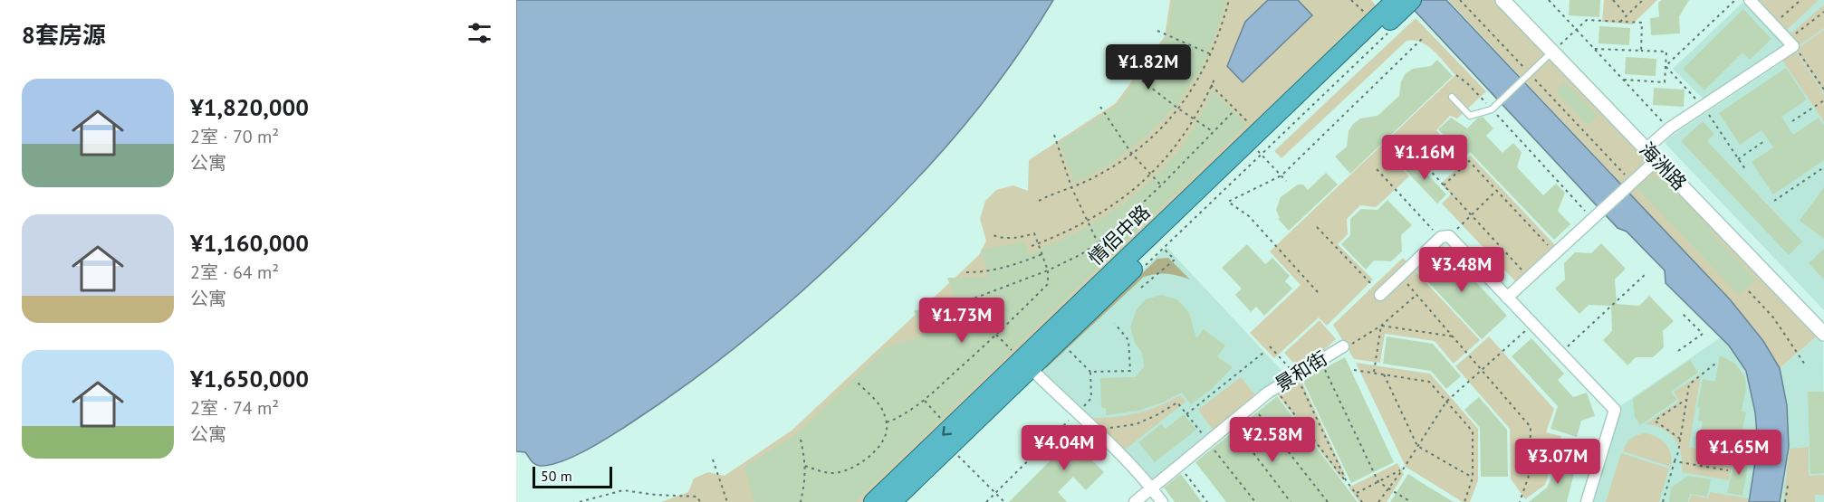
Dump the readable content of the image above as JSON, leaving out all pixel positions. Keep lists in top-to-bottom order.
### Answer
{
  "streets": {
    "highway": ["情侣中路"],
    "street": ["海洲路", "景和街"]
  },
  "scale_bar": "50 m",
  "page": {
    "heading": "8套房源",
    "price": [
      "¥1.82M",
      "¥1.16M",
      "¥3.48M",
      "¥1.73M",
      "¥2.58M",
      "¥4.04M",
      "¥1.65M",
      "¥3.07M"
    ],
    "list": [
      {
        "name": "¥1,820,000",
        "note": "2室 · 70 m² · 公寓"
      },
      {
        "name": "¥1,160,000",
        "note": "2室 · 64 m² · 公寓"
      },
      {
        "name": "¥1,650,000",
        "note": "2室 · 74 m² · 公寓"
      }
    ],
    "scale": "50 m"
  }
}
